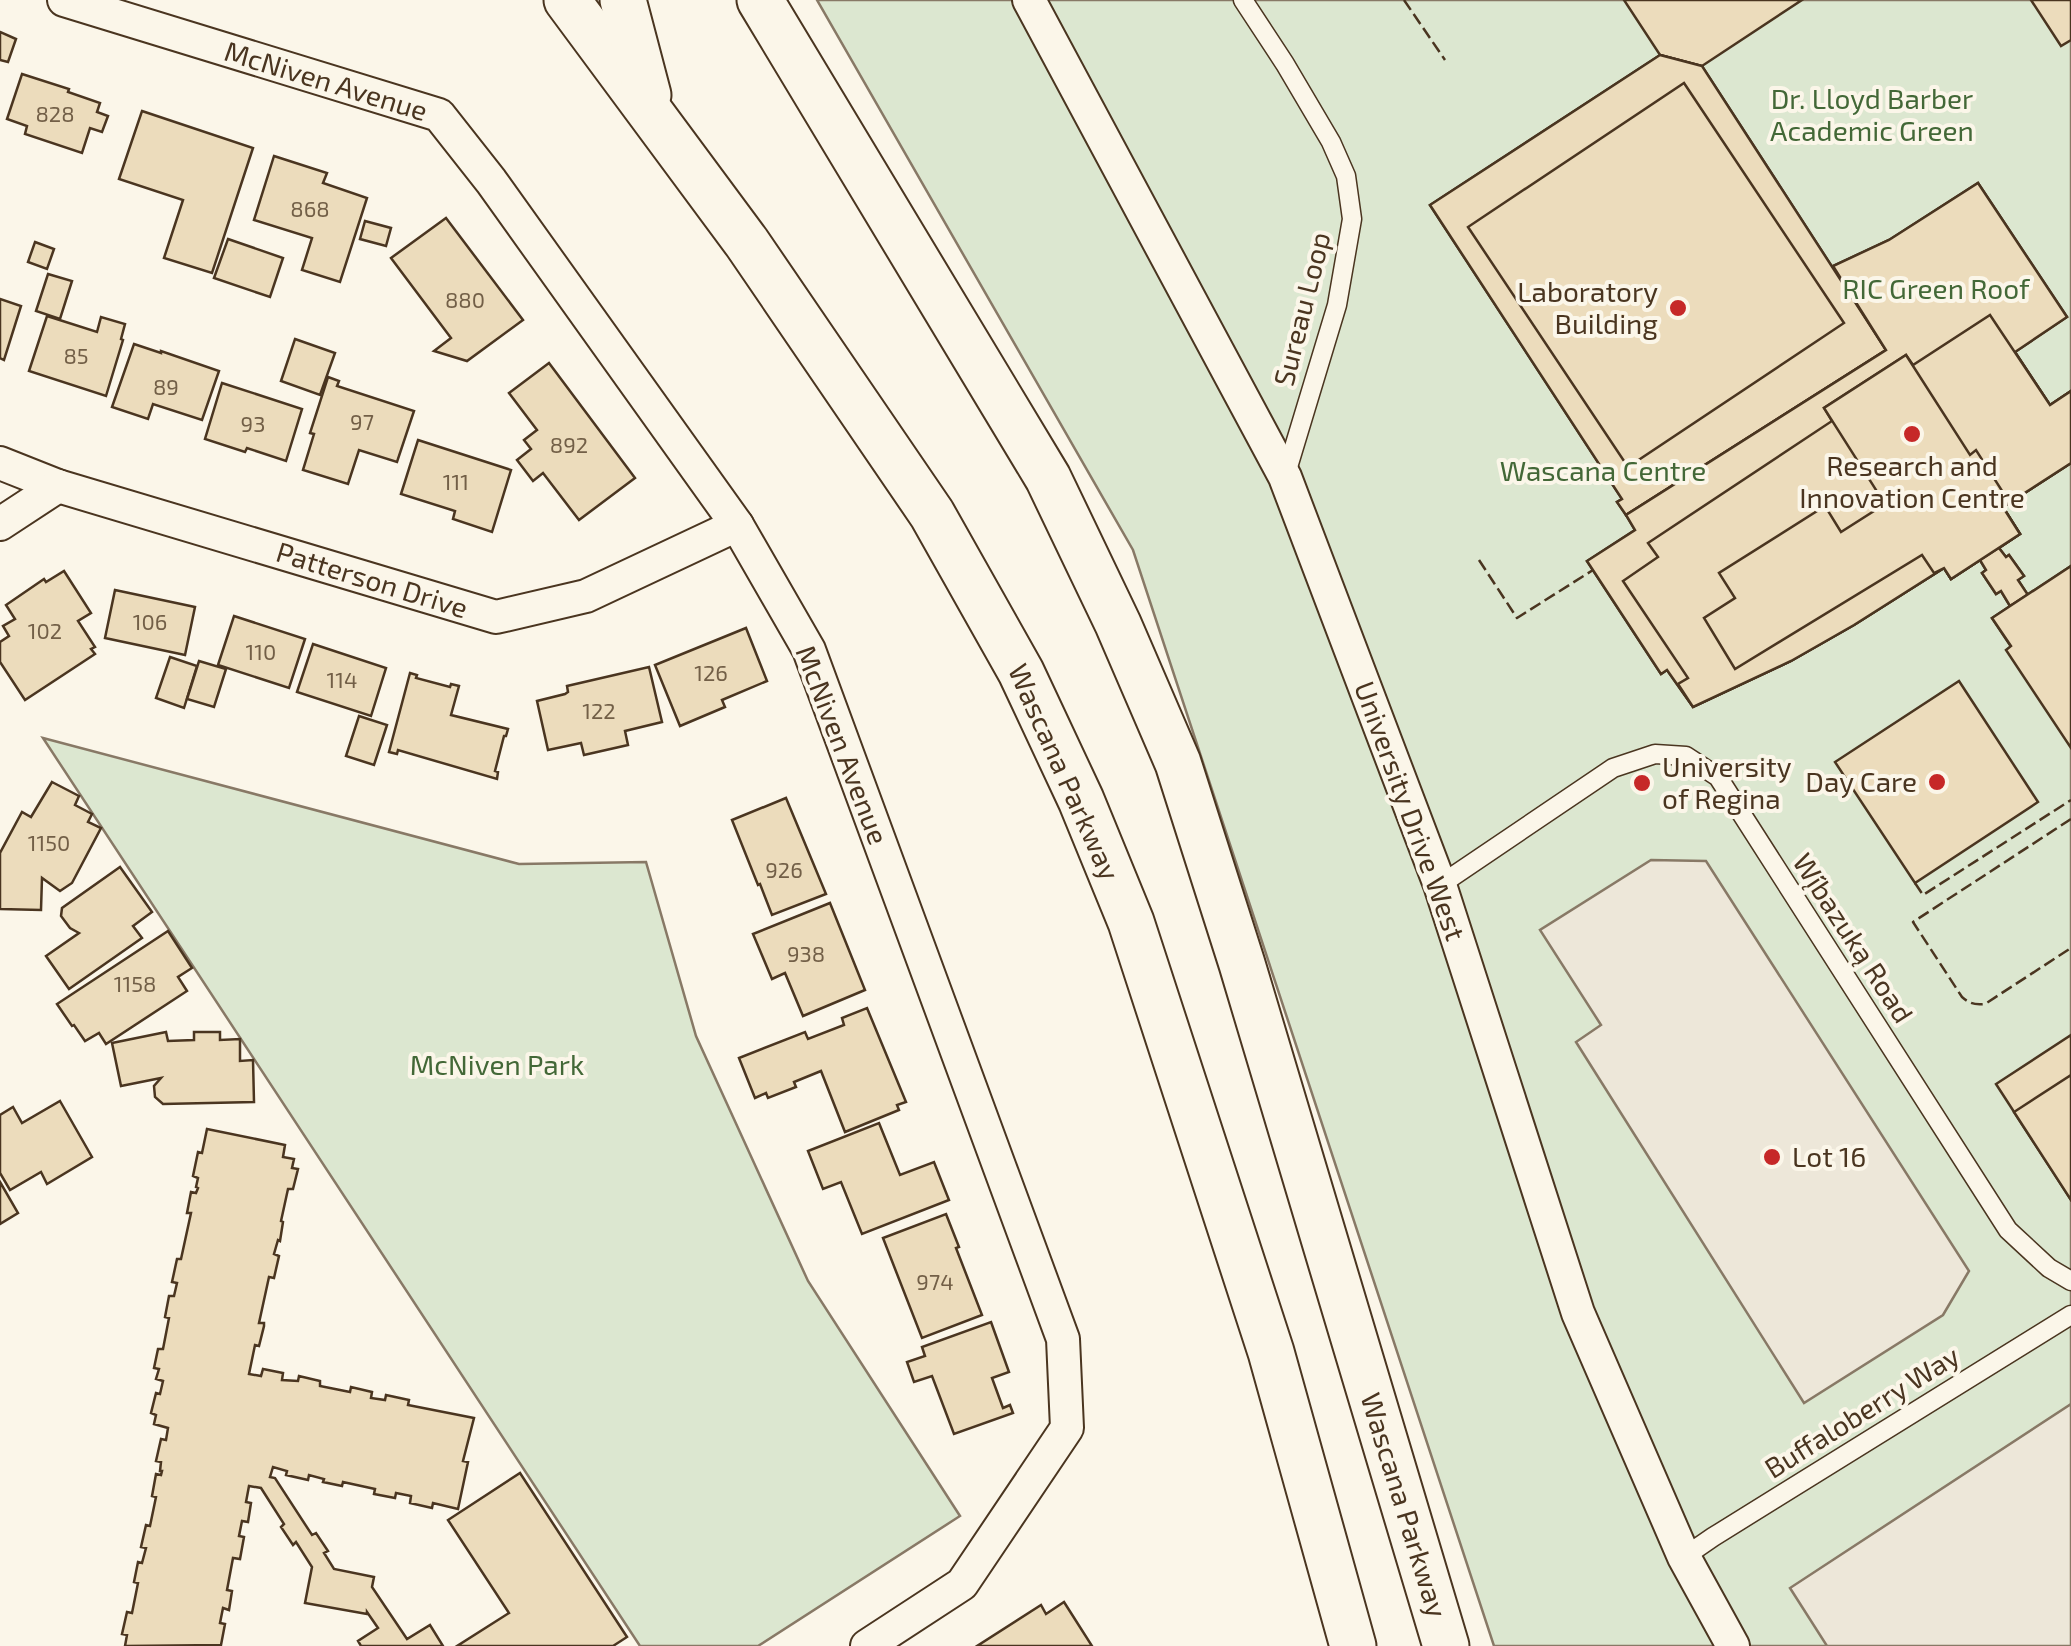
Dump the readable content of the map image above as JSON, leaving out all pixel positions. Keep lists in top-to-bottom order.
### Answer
{
  "streets": {
    "main road": ["Wascana Parkway"],
    "street": ["McNiven Avenue", "Patterson Drive", "University Drive West"],
    "lane": ["Sureau Loop", "Wį́bazuką Road", "Buffaloberry Way"]
  },
  "crossings": [
    ["McNiven Avenue", "Patterson Drive"],
    ["Sureau Loop", "University Drive West"],
    ["University Drive West", "Wį́bazuką Road"],
    ["University Drive West", "Buffaloberry Way"]
  ],
  "parks": [
    "Dr. Lloyd Barber Academic Green",
    "RIC Green Roof",
    "Wascana Centre",
    "McNiven Park"
  ],
  "places": [
    "Laboratory Building",
    "Research and Innovation Centre",
    "Day Care",
    "University of Regina",
    "Lot 16"
  ],
  "house_numbers": [
    "828",
    "868",
    "880",
    "85",
    "89",
    "97",
    "93",
    "892",
    "111",
    "106",
    "102",
    "110",
    "126",
    "114",
    "122",
    "1150",
    "926",
    "938",
    "1158",
    "974"
  ]
}
